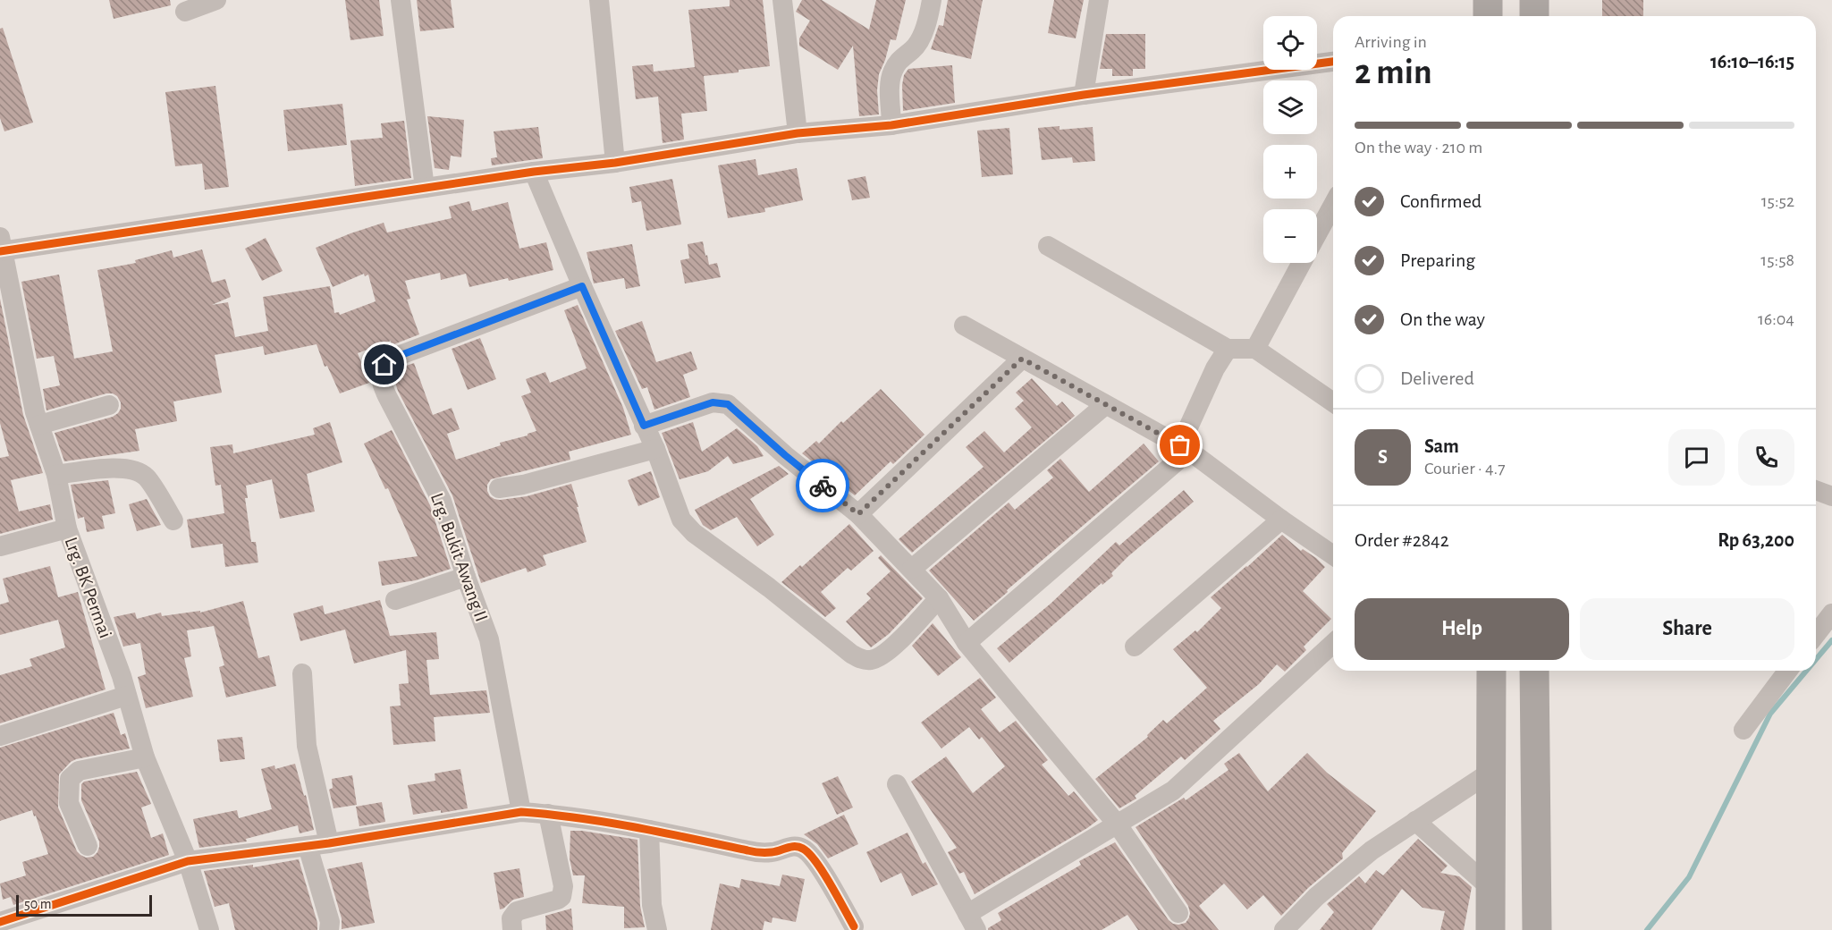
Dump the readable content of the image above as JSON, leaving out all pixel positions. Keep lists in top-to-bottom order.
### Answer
{
  "streets": {
    "street": ["Lrg. Bukit Awang II", "Lrg. BK Permai"]
  },
  "scale_bar": "50 m",
  "page": {
    "map_buttons": ["+", "−"],
    "heading": ["2 min", "Arriving in", "16:10–16:15"],
    "panel": [
      "Sam",
      "Courier · 4.7",
      "Order #2842",
      "Rp 63,200"
    ],
    "bar": "On the way · 210 m",
    "list": [
      ["Confirmed", "15:52"],
      ["Preparing", "15:58"],
      ["On the way", "16:04"],
      "Delivered"
    ],
    "round": "S",
    "buttons": ["Help", "Share"],
    "scale": "50 m"
  }
}
